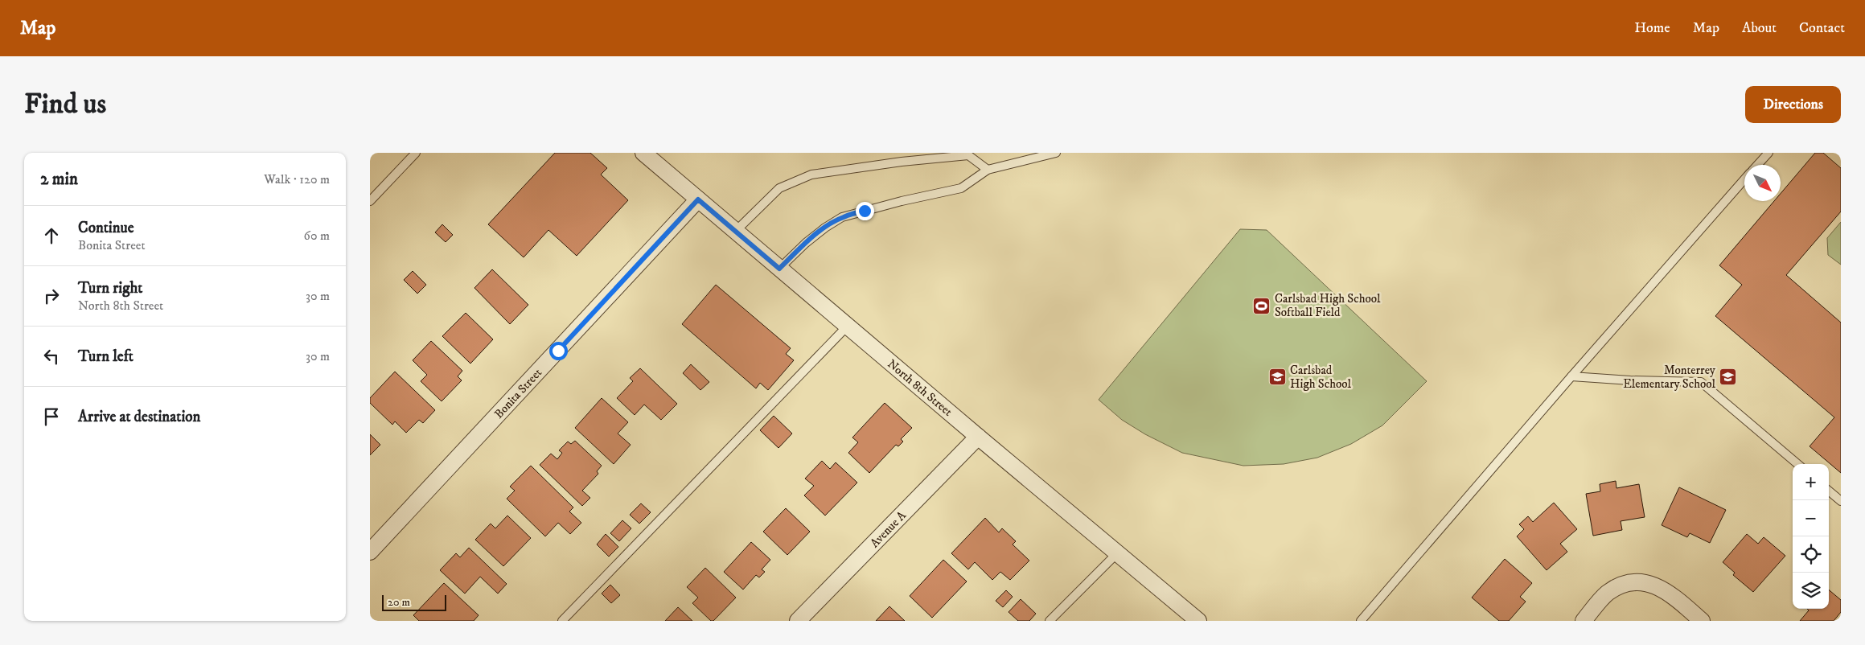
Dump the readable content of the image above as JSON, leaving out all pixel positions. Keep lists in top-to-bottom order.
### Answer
{
  "streets": {
    "street": ["North 8th Street", "Bonita Street", "Avenue A"]
  },
  "crossings": [
    ["North 8th Street", "Bonita Street"],
    ["North 8th Street", "Avenue A"]
  ],
  "places": {
    "sports": ["Carlsbad High School Softball Field"],
    "school or university": ["Carlsbad High School", "Monterrey Elementary School"]
  },
  "scale_bar": "20 m",
  "north": "bottom right",
  "page": {
    "header": "Map",
    "nav": [
      "Home",
      "Map",
      "About",
      "Contact"
    ],
    "buttons": "Directions",
    "title": "Find us",
    "heading": ["2 min", "Walk · 120 m"],
    "list": [
      ["Continue", "Bonita Street", "60 m"],
      ["Turn right", "North 8th Street", "30 m"],
      ["Turn left", "30 m"],
      "Arrive at destination"
    ],
    "map_buttons": ["+", "−"],
    "scale": "20 m"
  }
}
